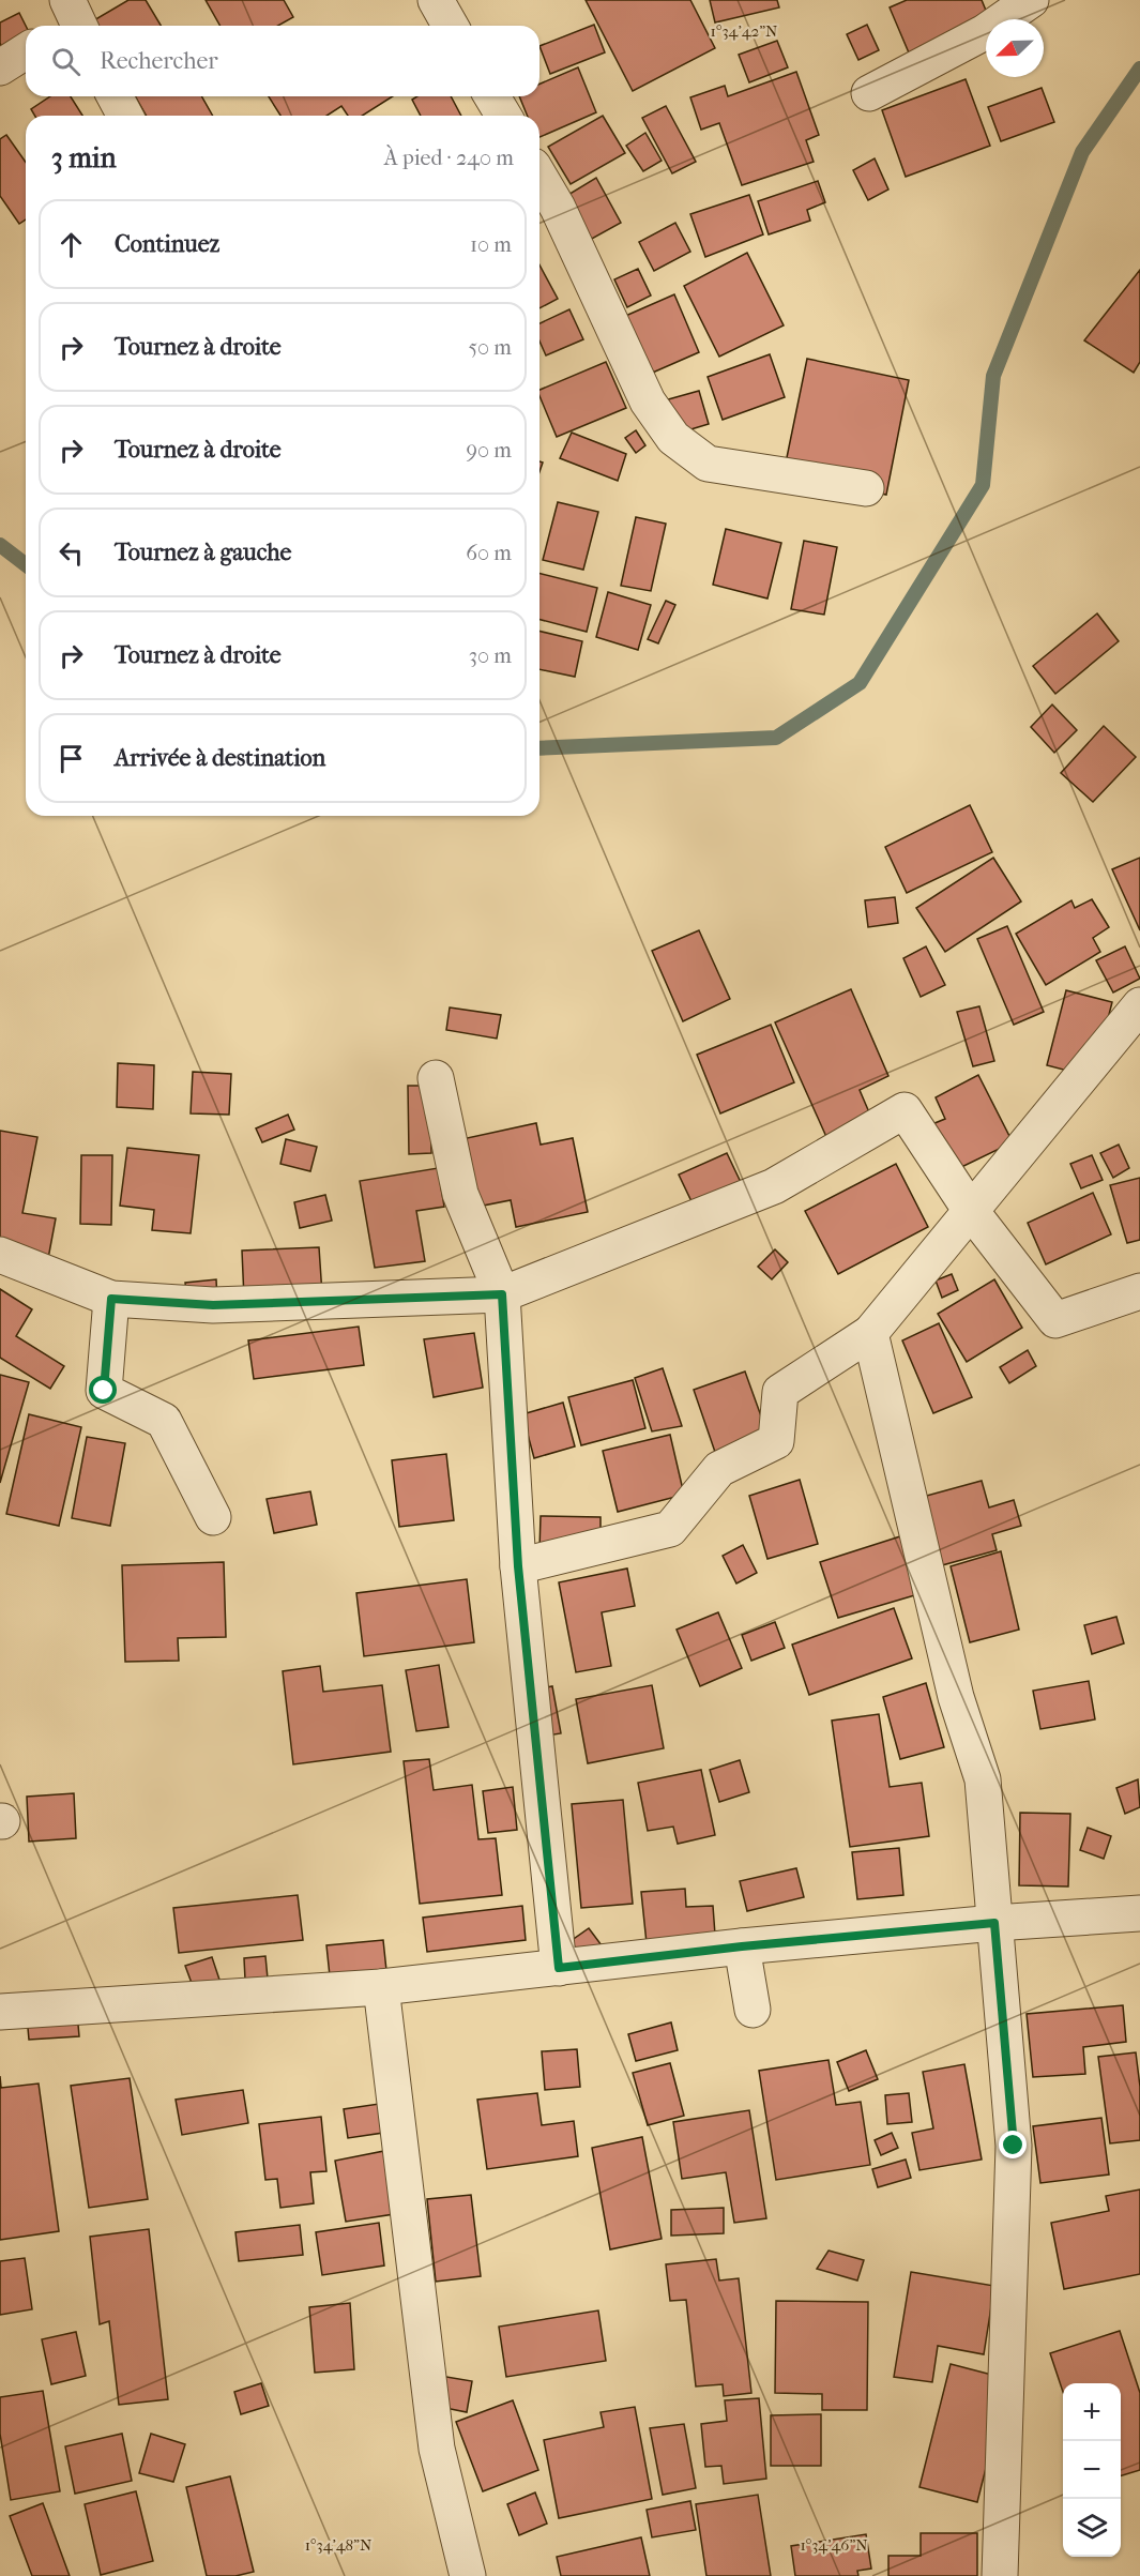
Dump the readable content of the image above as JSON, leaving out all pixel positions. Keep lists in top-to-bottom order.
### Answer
{
  "north": "bottom left",
  "page": {
    "search": "Rechercher",
    "heading": ["3 min", "À pied · 240 m"],
    "list": [
      ["Continuez", "10 m"],
      ["Tournez à droite", "50 m"],
      ["Tournez à droite", "90 m"],
      ["Tournez à gauche", "60 m"],
      ["Tournez à droite", "30 m"],
      "Arrivée à destination"
    ],
    "map_buttons": ["+", "−"]
  },
  "coordinates": ["1°34'42\"N", "1°34'48\"N", "1°34'46\"N"]
}
